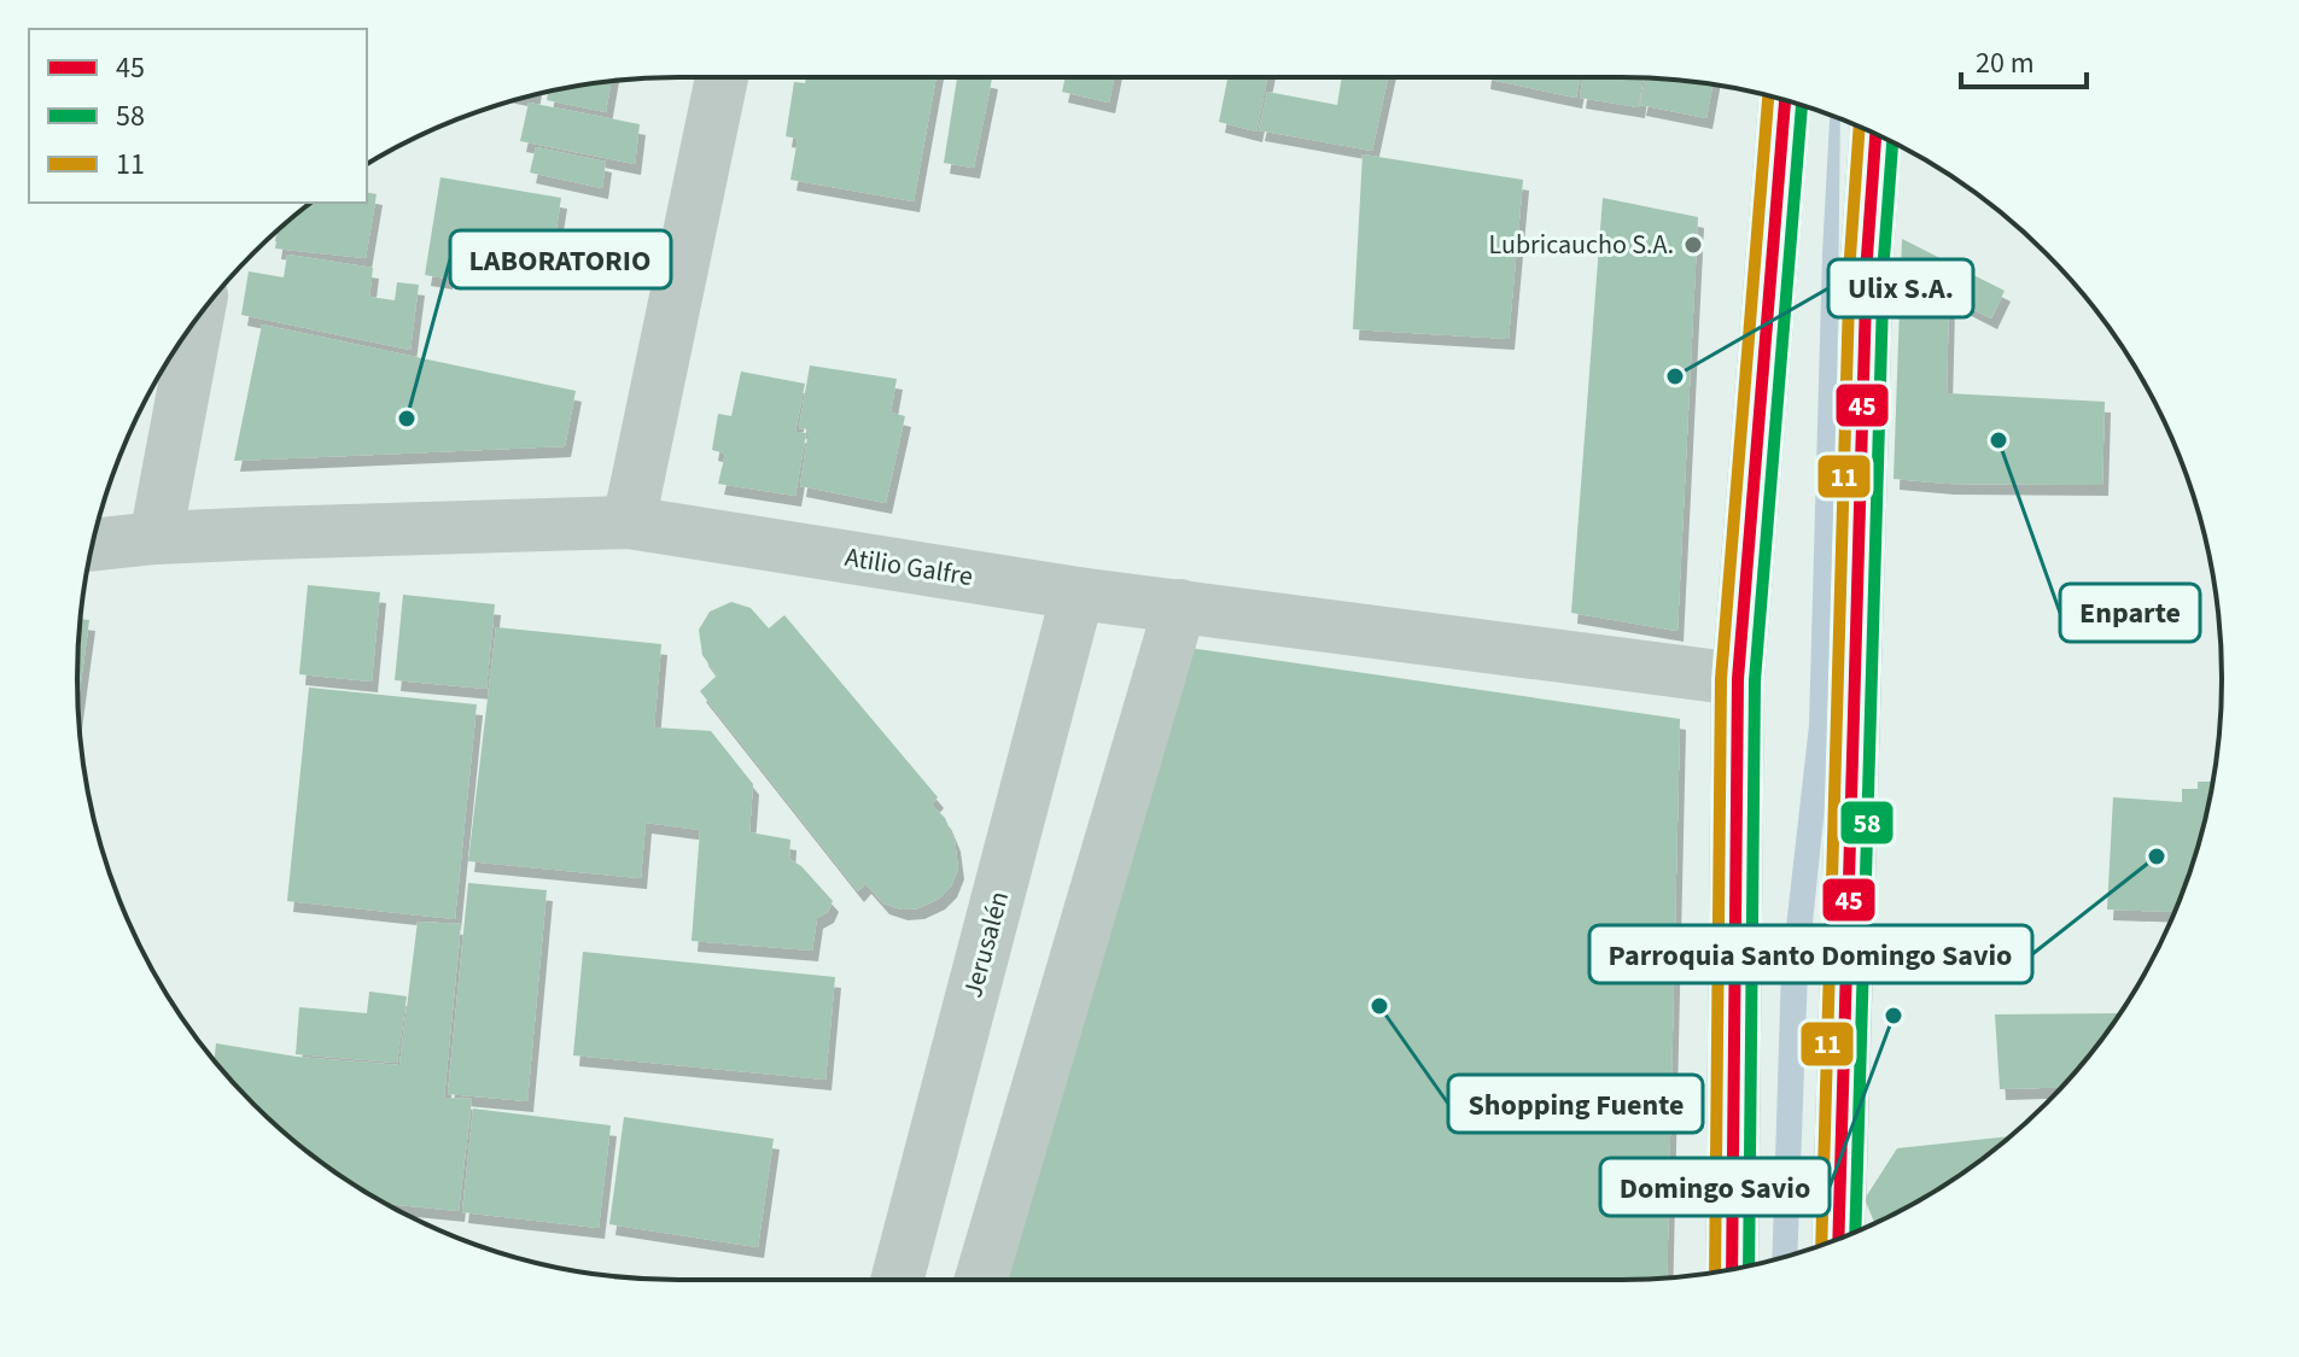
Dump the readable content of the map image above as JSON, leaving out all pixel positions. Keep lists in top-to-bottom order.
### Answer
{
  "streets": {
    "street": ["Atilio Galfre", "Jerusalén"]
  },
  "crossings": [
    ["Atilio Galfre", "Jerusalén"]
  ],
  "places": [
    "Lubricaucho S.A.",
    "Ulix S.A.",
    "LABORATORIO",
    "Enparte",
    "Parroquia Santo Domingo Savio",
    "Shopping Fuente",
    "Domingo Savio"
  ],
  "lines": ["transit line 11", "transit line 45", "transit line 58"],
  "legend": ["45", "58", "11"],
  "scale_bar": "20 m"
}
